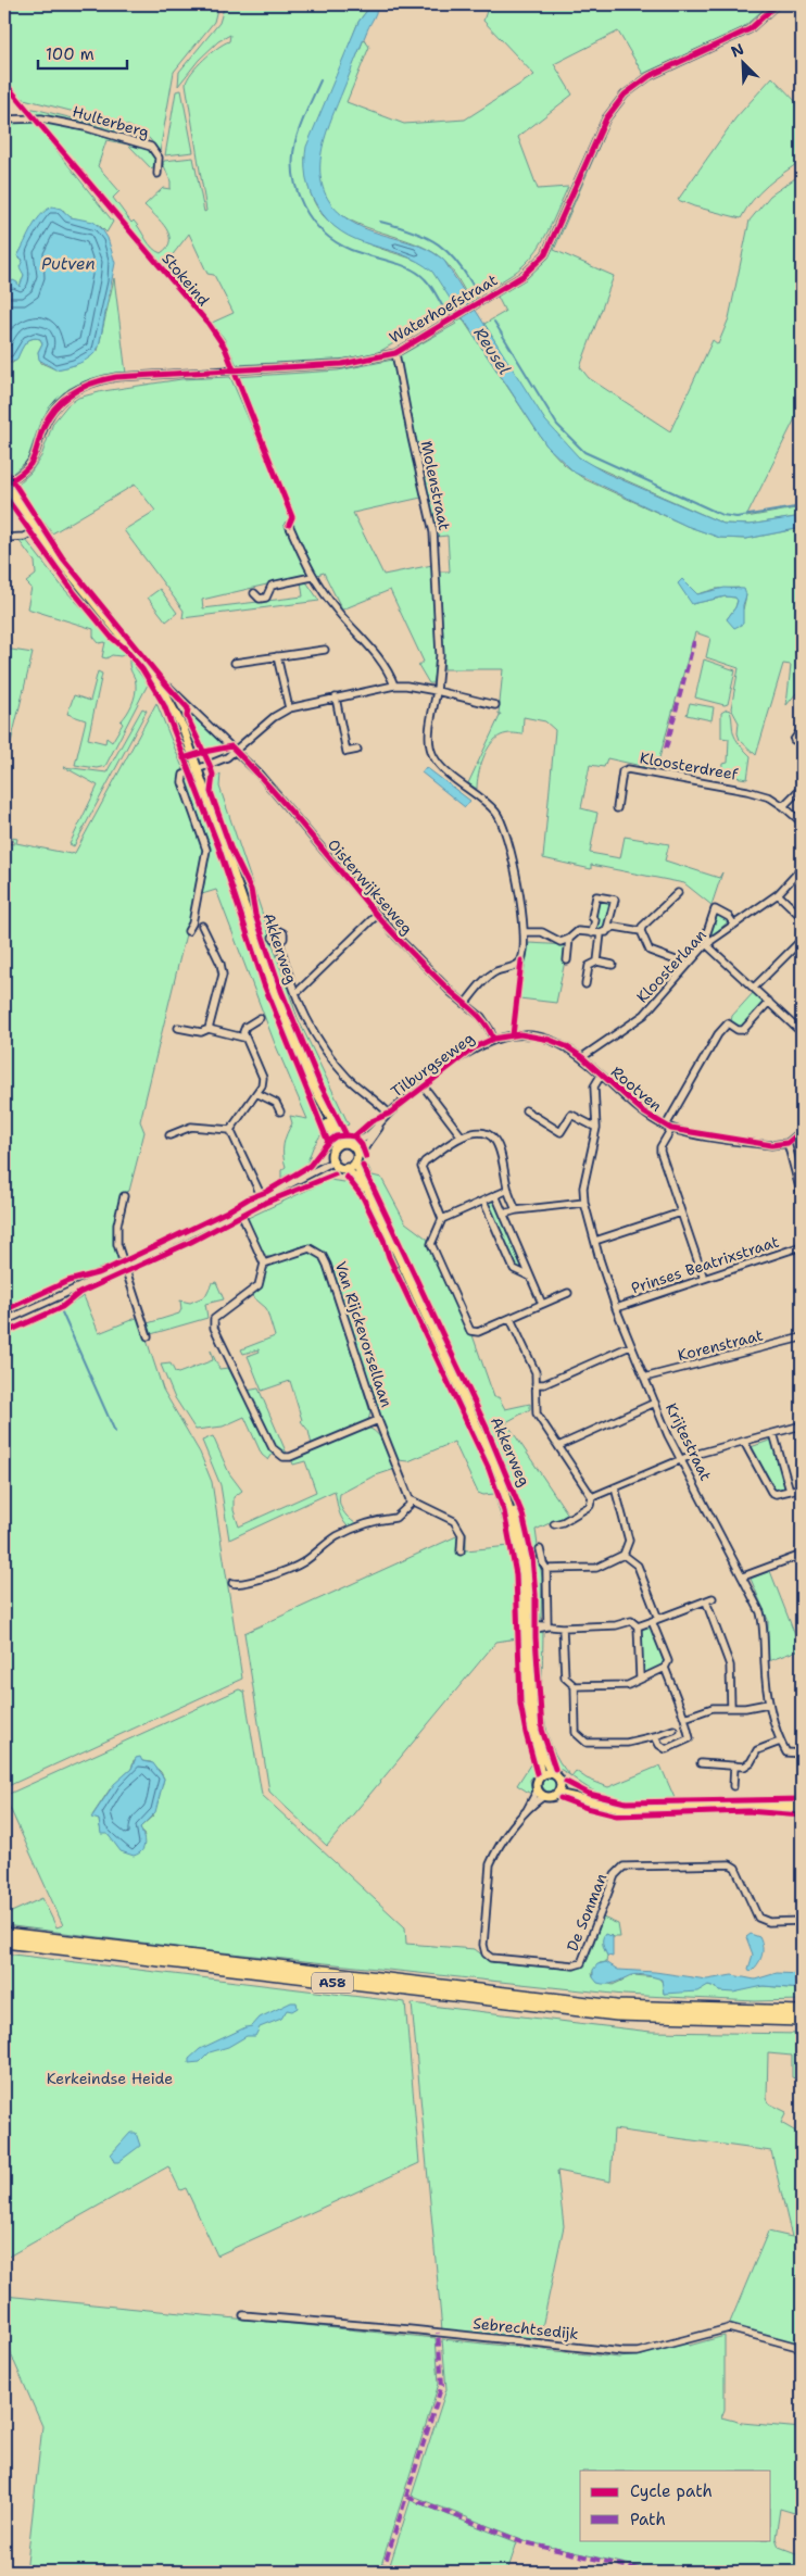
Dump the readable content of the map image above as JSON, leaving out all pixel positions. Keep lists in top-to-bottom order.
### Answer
{
  "streets": {
    "highway": ["A58"],
    "main road": ["Akkerweg"],
    "street": [
      "Hulterberg",
      "Waterhoefstraat",
      "Molenstraat",
      "Kloosterdreef",
      "Oisterwijkseweg",
      "Kloosterlaan",
      "Tilburgseweg",
      "Rootven",
      "Prinses Beatrixstraat",
      "Van Rijckevorsellaan",
      "Korenstraat",
      "Krijtestraat",
      "De Sonman",
      "Sebrechtsedijk"
    ],
    "cycle path": ["Stokeind"]
  },
  "crossings": [
    ["Waterhoefstraat", "Molenstraat"],
    ["Molenstraat", "Oisterwijkseweg"],
    ["Oisterwijkseweg", "Tilburgseweg"],
    ["Oisterwijkseweg", "Rootven"],
    ["Akkerweg", "Tilburgseweg"],
    ["Akkerweg", "De Sonman"],
    ["Kloosterlaan", "Rootven"],
    ["Tilburgseweg", "Rootven"],
    ["Rootven", "Krijtestraat"],
    ["Prinses Beatrixstraat", "Krijtestraat"],
    ["Korenstraat", "Krijtestraat"]
  ],
  "water": ["Putven", "Reusel"],
  "parks": ["Kerkeindse Heide"],
  "legend": ["Cycle path", "Path"],
  "scale_bar": "100 m",
  "north": "top left"
}
